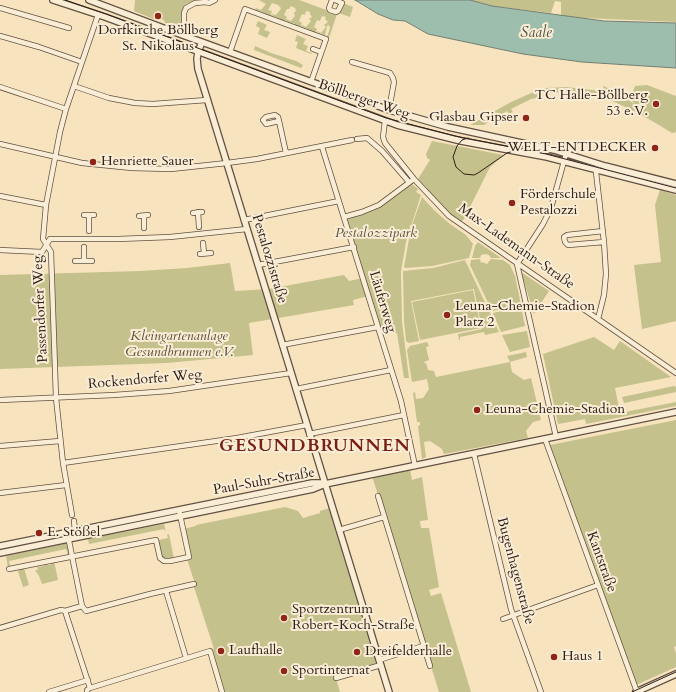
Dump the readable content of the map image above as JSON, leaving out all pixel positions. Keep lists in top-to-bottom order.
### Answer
{
  "streets": {
    "street": [
      "Böllberger Weg",
      "Max-Lademann-Straße",
      "Pestalozzistraße",
      "Läuferweg",
      "Passendorfer Weg",
      "Rockendorfer Weg",
      "Paul-Suhr-Straße",
      "Kantstraße",
      "Bugenhagenstraße"
    ]
  },
  "crossings": [
    ["Böllberger Weg", "Max-Lademann-Straße"],
    ["Böllberger Weg", "Pestalozzistraße"],
    ["Böllberger Weg", "Passendorfer Weg"],
    ["Pestalozzistraße", "Rockendorfer Weg"],
    ["Pestalozzistraße", "Paul-Suhr-Straße"],
    ["Passendorfer Weg", "Rockendorfer Weg"]
  ],
  "districts": ["GESUNDBRUNNEN"],
  "water": ["Saale"],
  "parks": ["Pestalozzipark", "Kleingartenanlage Gesundbrunnen e.V."],
  "places": [
    "Dorfkirche Böllberg St. Nikolaus",
    "TC Halle-Böllberg 53 e.V.",
    "Glasbau Gipser",
    "WELT-ENTDECKER",
    "Henriette Sauer",
    "Förderschule Pestalozzi",
    "Leuna-Chemie-Stadion Platz 2",
    "Leuna-Chemie-Stadion",
    "E. Stößel",
    "Sportzentrum Robert-Koch-Straße",
    "Laufhalle",
    "Dreifelderhalle",
    "Haus 1",
    "Sportinternat"
  ]
}
